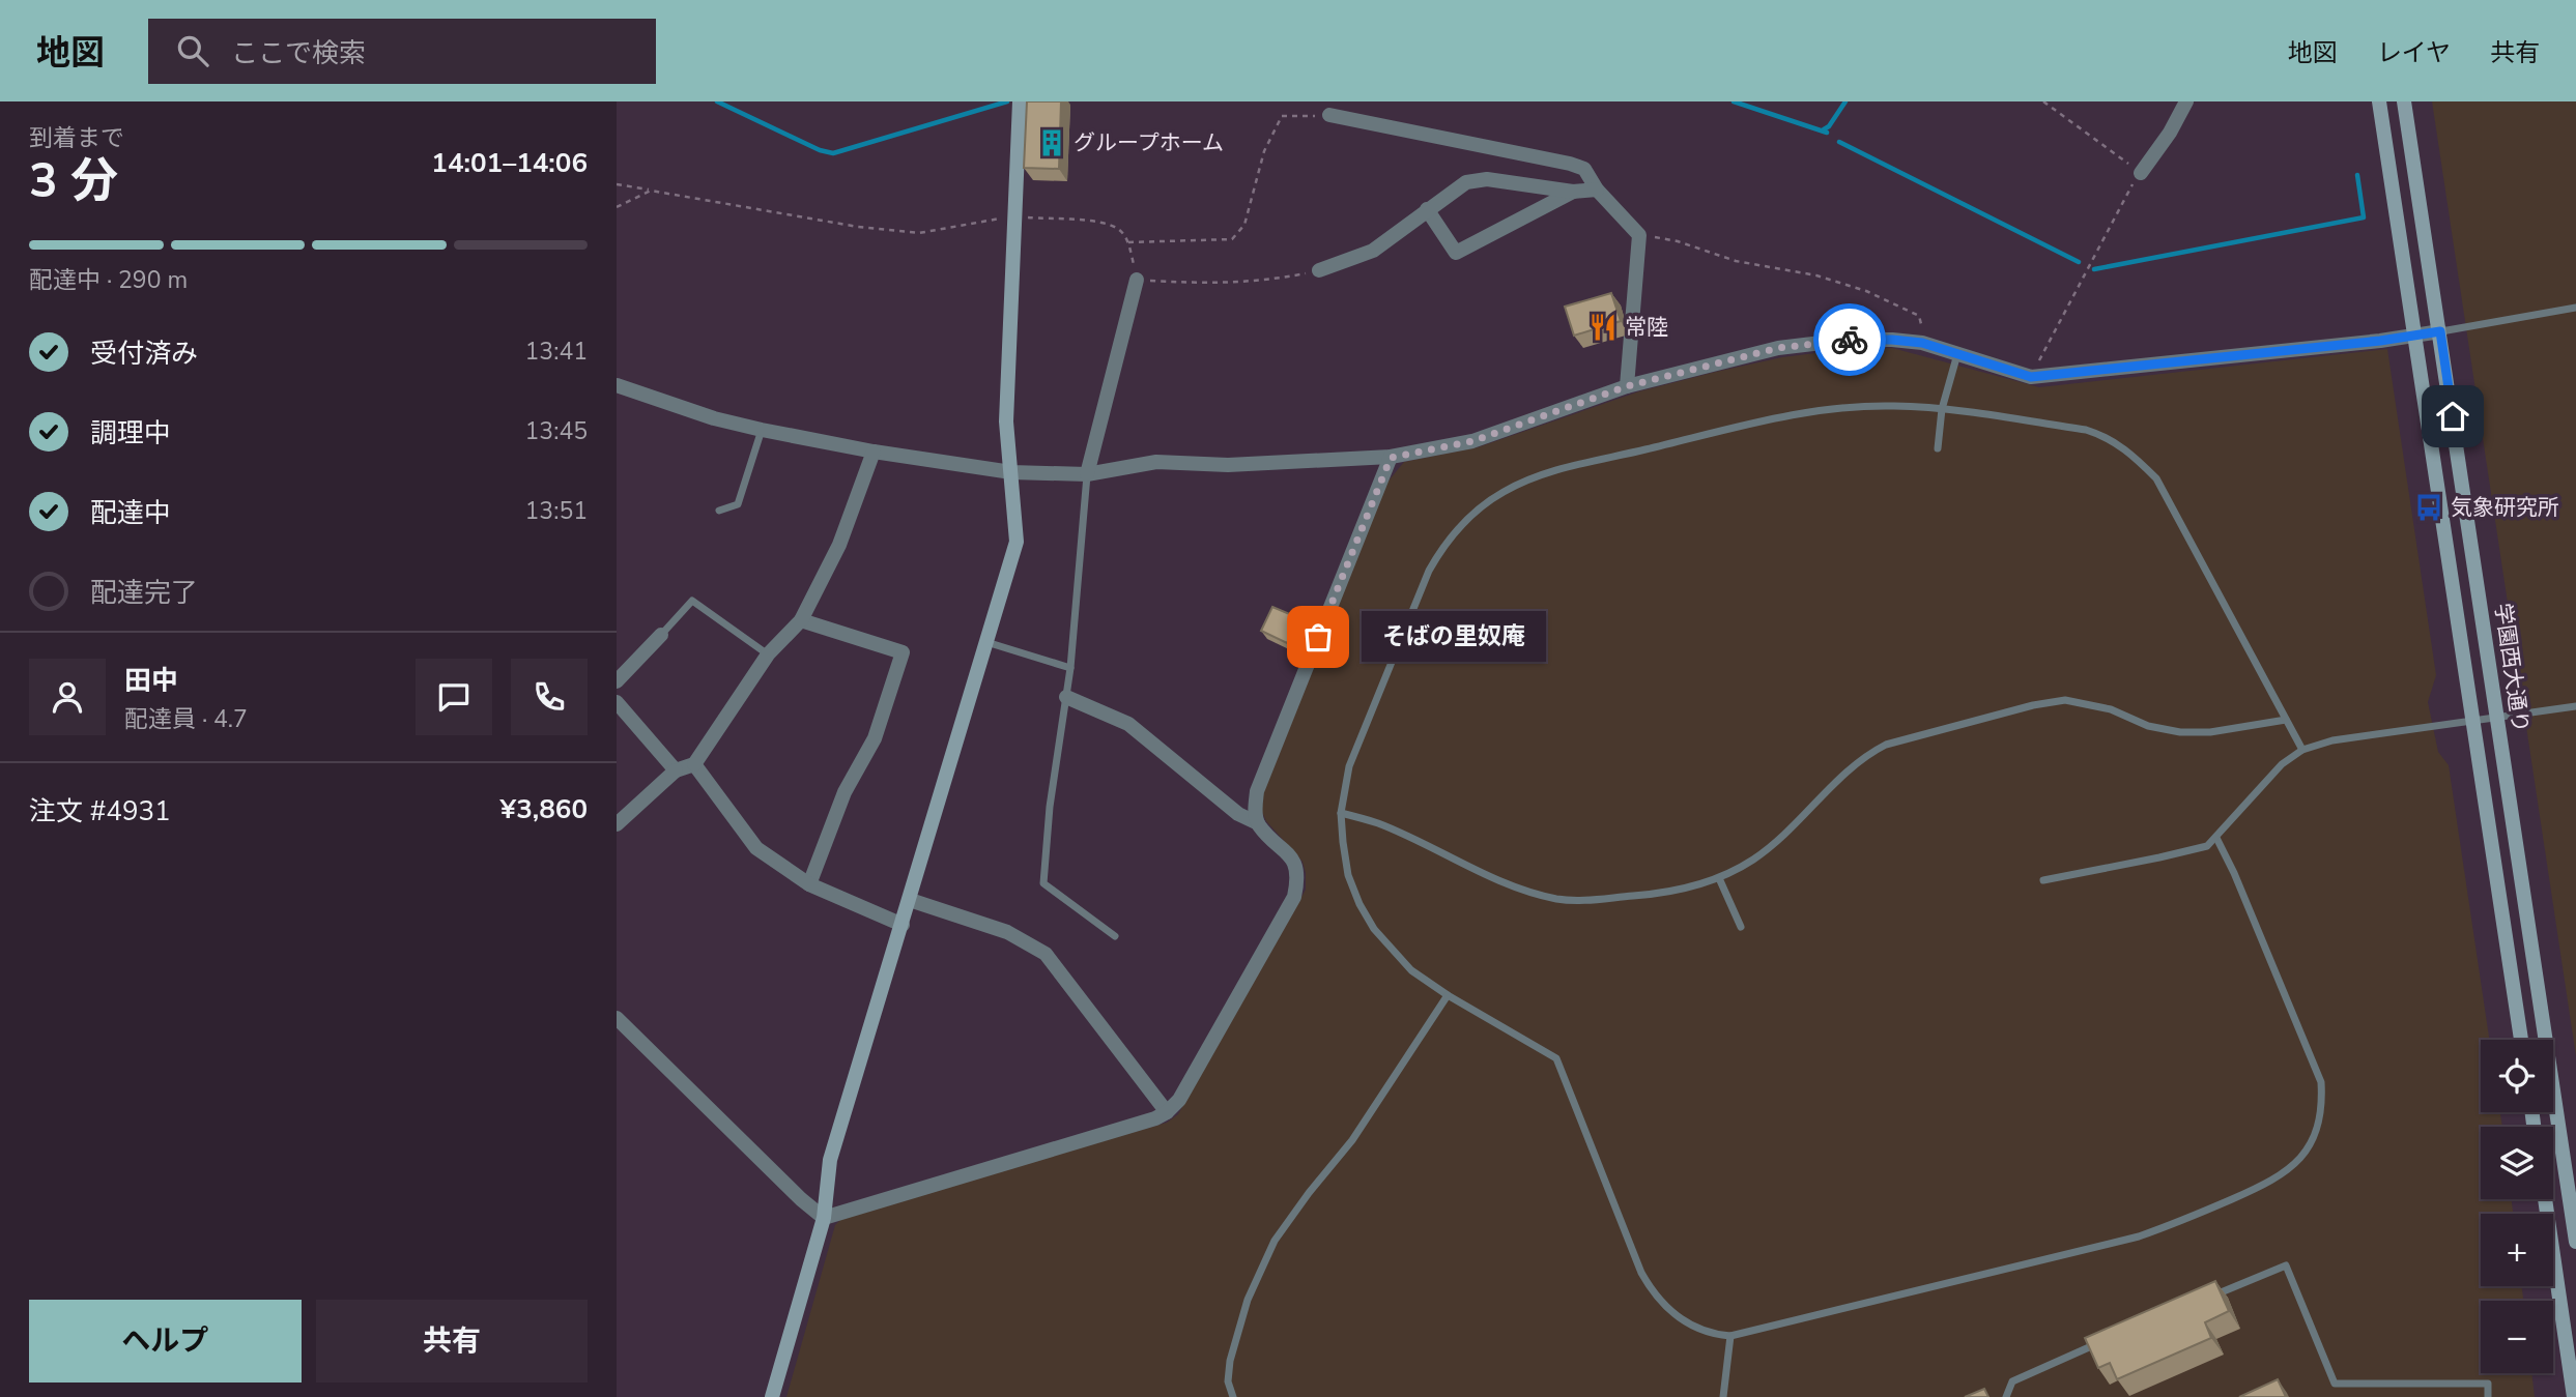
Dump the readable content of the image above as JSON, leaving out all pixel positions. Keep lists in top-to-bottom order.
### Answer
{
  "streets": {
    "main road": ["学園西大通り"]
  },
  "places": {
    "building": ["グループホーム"],
    "restaurant": ["常陸"],
    "bus stop": ["気象研究所"],
    "other": ["そばの里奴庵"]
  },
  "page": {
    "header": "地図",
    "search": "ここで検索",
    "nav": ["地図", "レイヤ", "共有"],
    "heading": ["3 分", "到着まで", "14:01–14:06"],
    "panel": [
      "田中",
      "配達員 · 4.7",
      "注文 #4931",
      "¥3,860"
    ],
    "bar": "配達中 · 290 m",
    "list": [
      ["受付済み", "13:41"],
      ["調理中", "13:45"],
      ["配達中", "13:51"],
      "配達完了"
    ],
    "bubble": "そばの里奴庵",
    "map_buttons": ["+", "−"],
    "buttons": ["ヘルプ", "共有"]
  }
}
